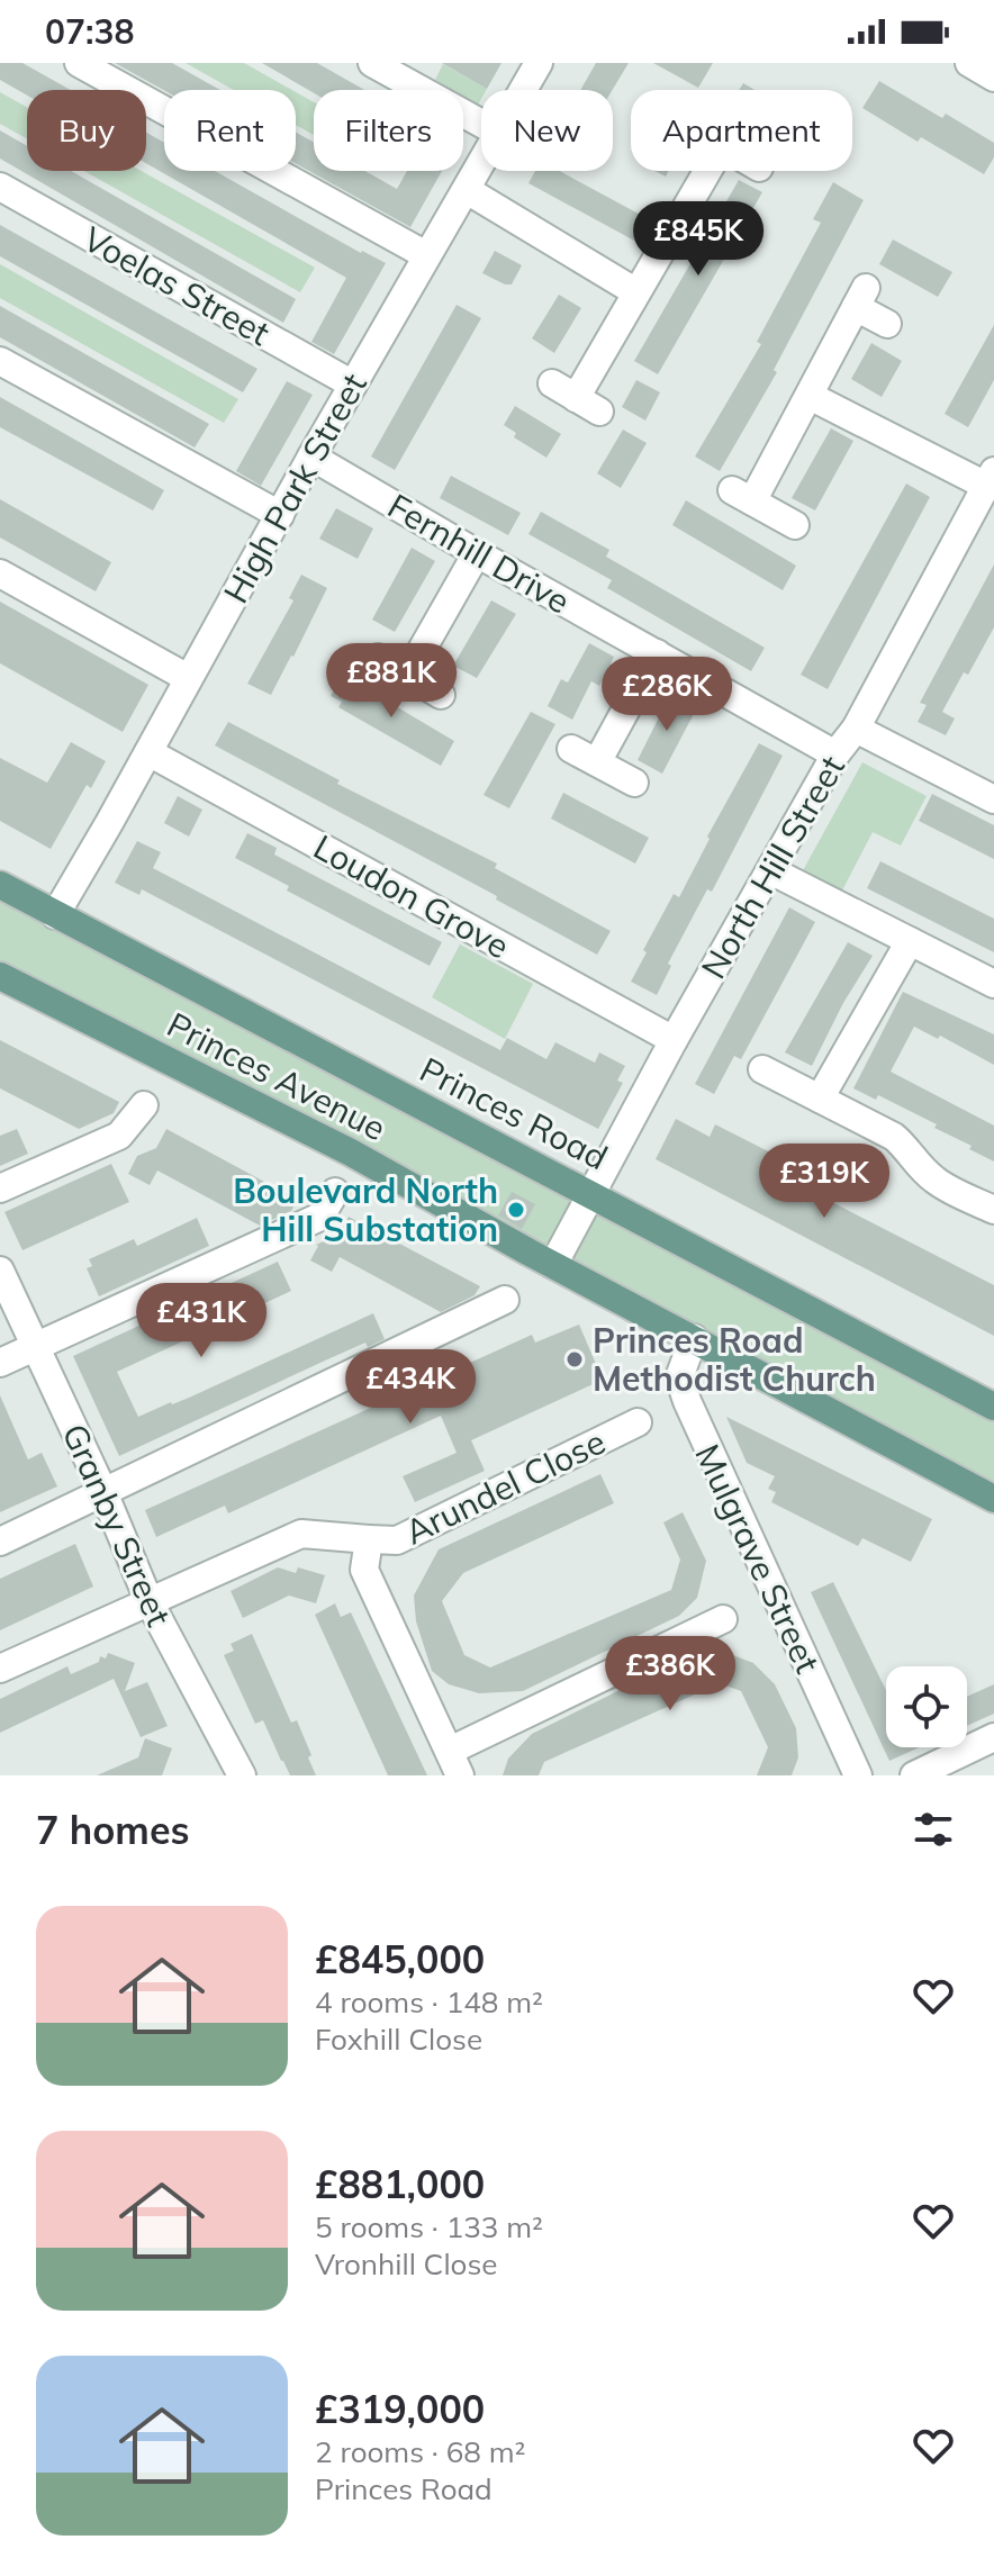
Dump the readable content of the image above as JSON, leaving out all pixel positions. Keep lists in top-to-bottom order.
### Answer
{
  "streets": {
    "main road": ["Princes Avenue", "Princes Road"],
    "street": [
      "Voelas Street",
      "High Park Street",
      "Fernhill Drive",
      "North Hill Street",
      "Loudon Grove",
      "Arundel Close",
      "Granby Street",
      "Mulgrave Street"
    ]
  },
  "crossings": [
    ["Voelas Street", "High Park Street"],
    ["High Park Street", "Fernhill Drive"],
    ["High Park Street", "Loudon Grove"],
    ["High Park Street", "Princes Road"],
    ["Fernhill Drive", "North Hill Street"],
    ["North Hill Street", "Loudon Grove"],
    ["North Hill Street", "Princes Avenue"],
    ["North Hill Street", "Princes Road"],
    ["Princes Avenue", "Mulgrave Street"],
    ["Arundel Close", "Granby Street"]
  ],
  "places": ["Boulevard North Hill Substation", "Princes Road Methodist Church"],
  "page": {
    "status": "07:38",
    "chip": [
      "Buy",
      "Rent",
      "Filters",
      "New",
      "Apartment"
    ],
    "price": [
      "£845K",
      "£881K",
      "£286K",
      "£319K",
      "£431K",
      "£434K",
      "£386K"
    ],
    "heading": "7 homes",
    "list": [
      {
        "name": "£845,000",
        "note": "4 rooms · 148 m² · Foxhill Close"
      },
      {
        "name": "£881,000",
        "note": "5 rooms · 133 m² · Vronhill Close"
      },
      {
        "name": "£319,000",
        "note": "2 rooms · 68 m² · Princes Road"
      }
    ]
  }
}
